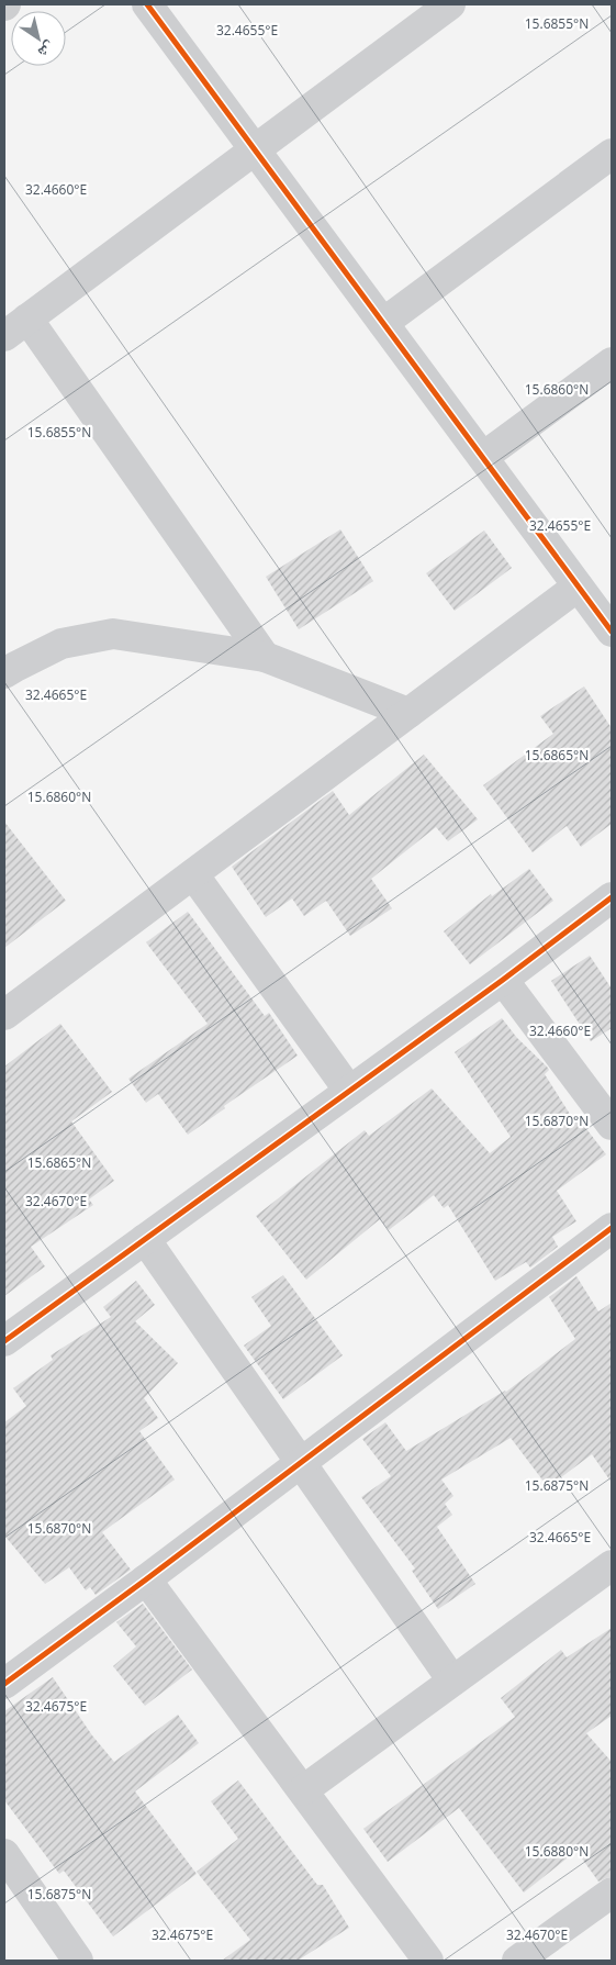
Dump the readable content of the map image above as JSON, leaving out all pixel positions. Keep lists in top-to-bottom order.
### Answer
{
  "north": "bottom right",
  "coordinates": [
    "15.6855°N",
    "32.4655°E",
    "32.4660°E",
    "15.6860°N",
    "32.4665°E",
    "15.6865°N",
    "15.6870°N",
    "32.4670°E",
    "15.6875°N",
    "32.4675°E",
    "15.6880°N"
  ]
}
